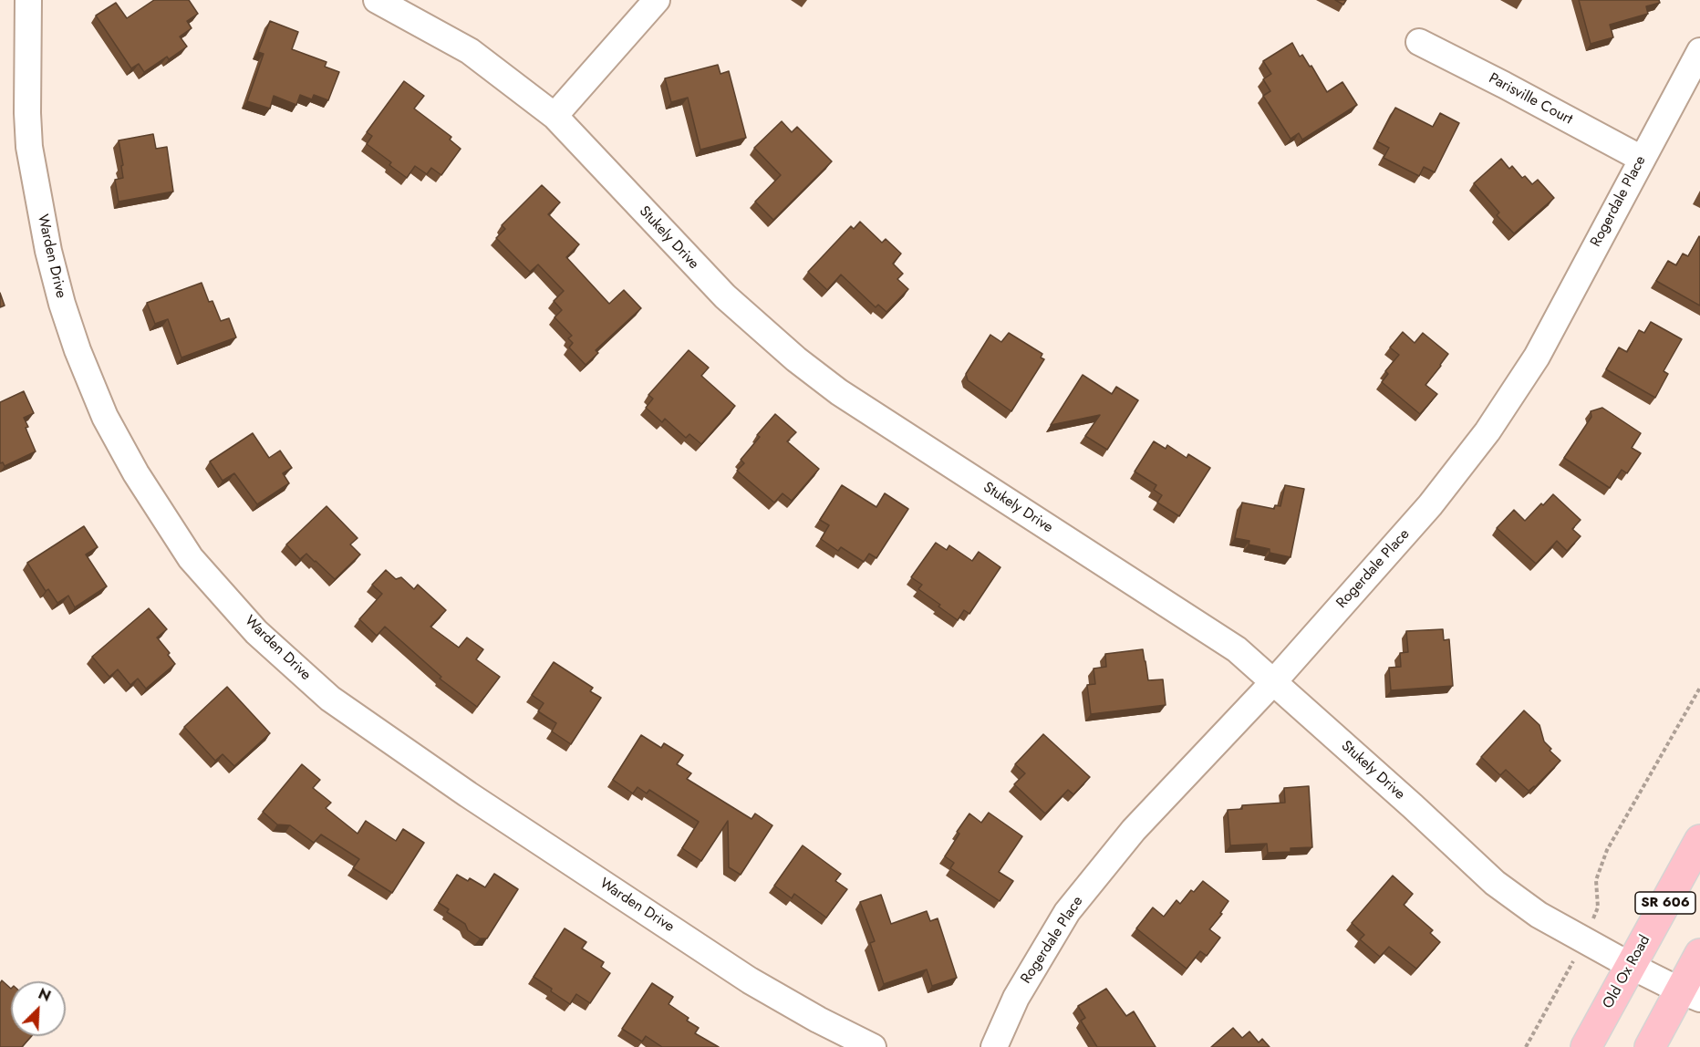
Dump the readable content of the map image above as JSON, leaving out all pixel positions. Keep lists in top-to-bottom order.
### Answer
{
  "streets": {
    "main road": ["SR 606", "Old Ox Road"],
    "street": [
      "Parisville Court",
      "Rogerdale Place",
      "Stukely Drive",
      "Warden Drive"
    ]
  },
  "crossings": [
    ["Parisville Court", "Rogerdale Place"],
    ["Rogerdale Place", "Stukely Drive"],
    ["Stukely Drive", "Old Ox Road"]
  ],
  "north": "top right"
}
